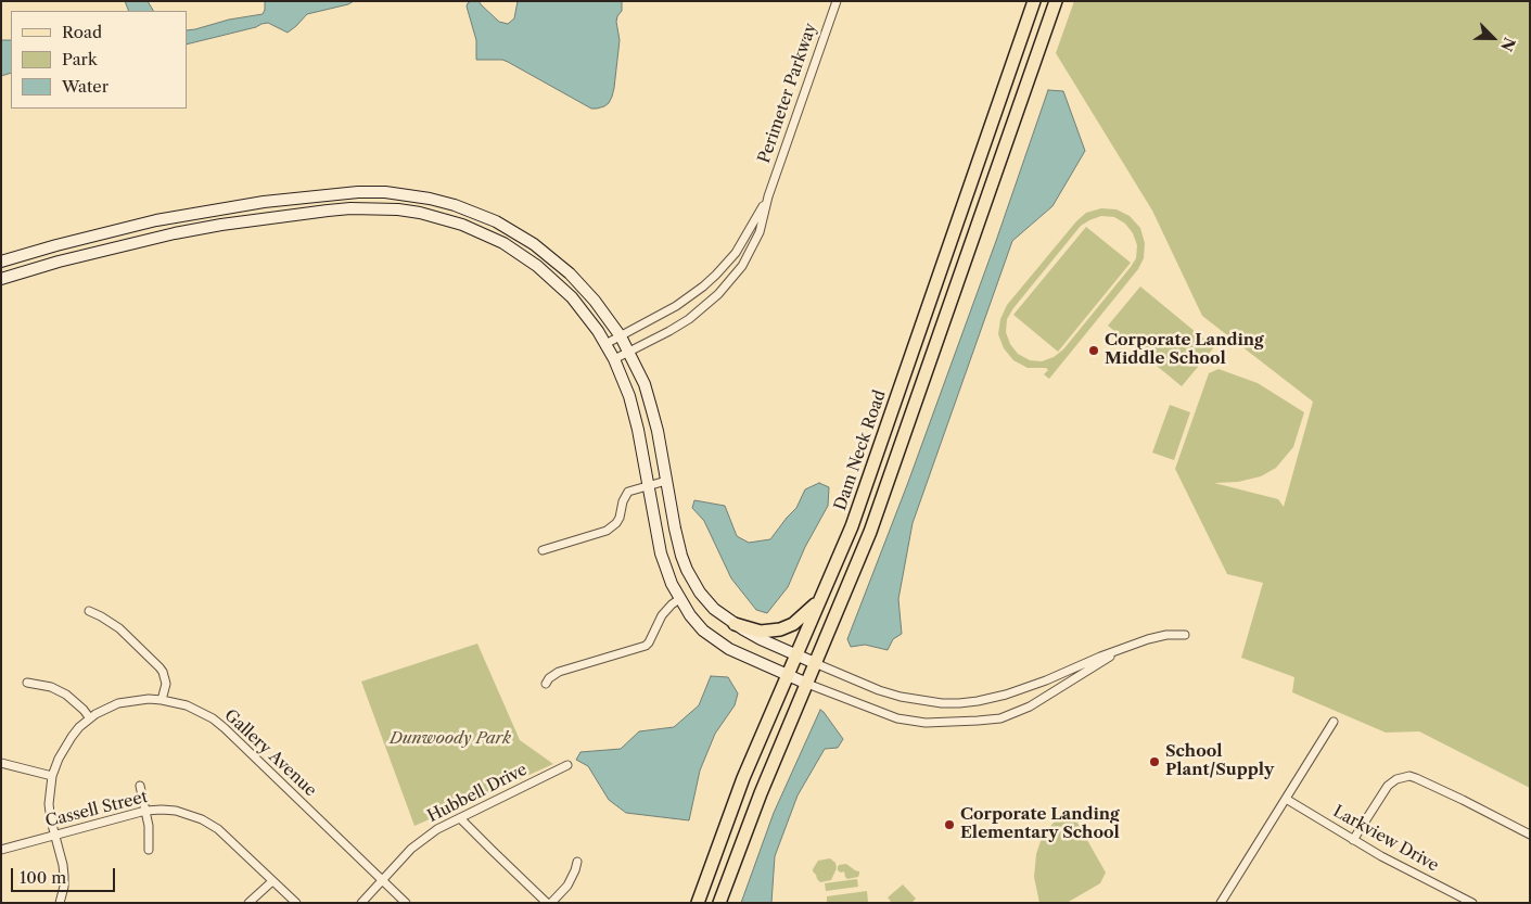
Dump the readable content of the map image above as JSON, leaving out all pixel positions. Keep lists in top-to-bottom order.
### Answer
{
  "streets": {
    "main road": ["Dam Neck Road"],
    "street": [
      "Perimeter Parkway",
      "Gallery Avenue",
      "Hubbell Drive",
      "Cassell Street",
      "Larkview Drive"
    ]
  },
  "crossings": [
    ["Gallery Avenue", "Hubbell Drive"],
    ["Gallery Avenue", "Cassell Street"]
  ],
  "parks": ["Dunwoody Park"],
  "places": ["Corporate Landing Middle School", "School Plant/Supply", "Corporate Landing Elementary School"],
  "legend": ["Road", "Park", "Water"],
  "scale_bar": "100 m",
  "north": "bottom right"
}
